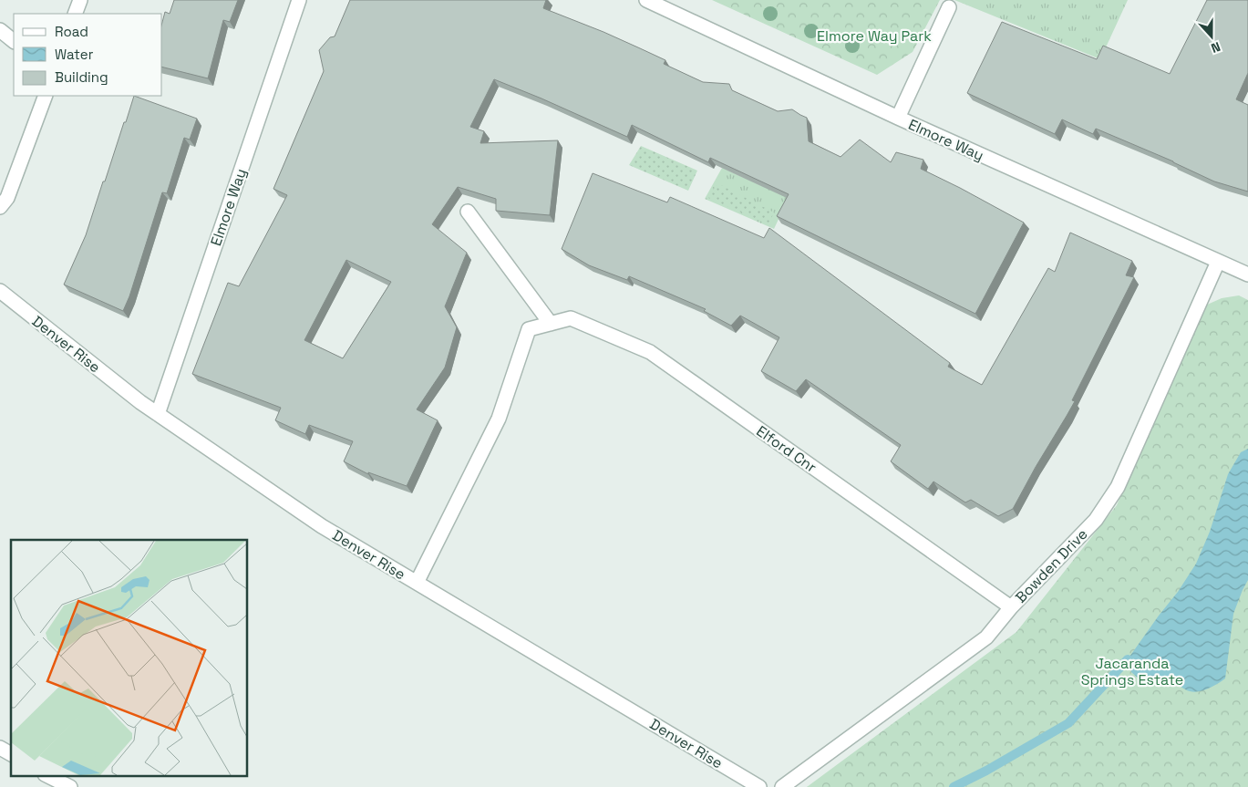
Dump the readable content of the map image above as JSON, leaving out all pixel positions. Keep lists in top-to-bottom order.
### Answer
{
  "streets": {
    "street": [
      "Elmore Way",
      "Denver Rise",
      "Elford Cnr",
      "Bowden Drive"
    ]
  },
  "crossings": [
    ["Elmore Way", "Denver Rise"],
    ["Elmore Way", "Bowden Drive"],
    ["Denver Rise", "Elford Cnr"],
    ["Elford Cnr", "Bowden Drive"]
  ],
  "parks": ["Elmore Way Park", "Jacaranda Springs Estate"],
  "legend": ["Road", "Water", "Building"],
  "north": "bottom"
}
